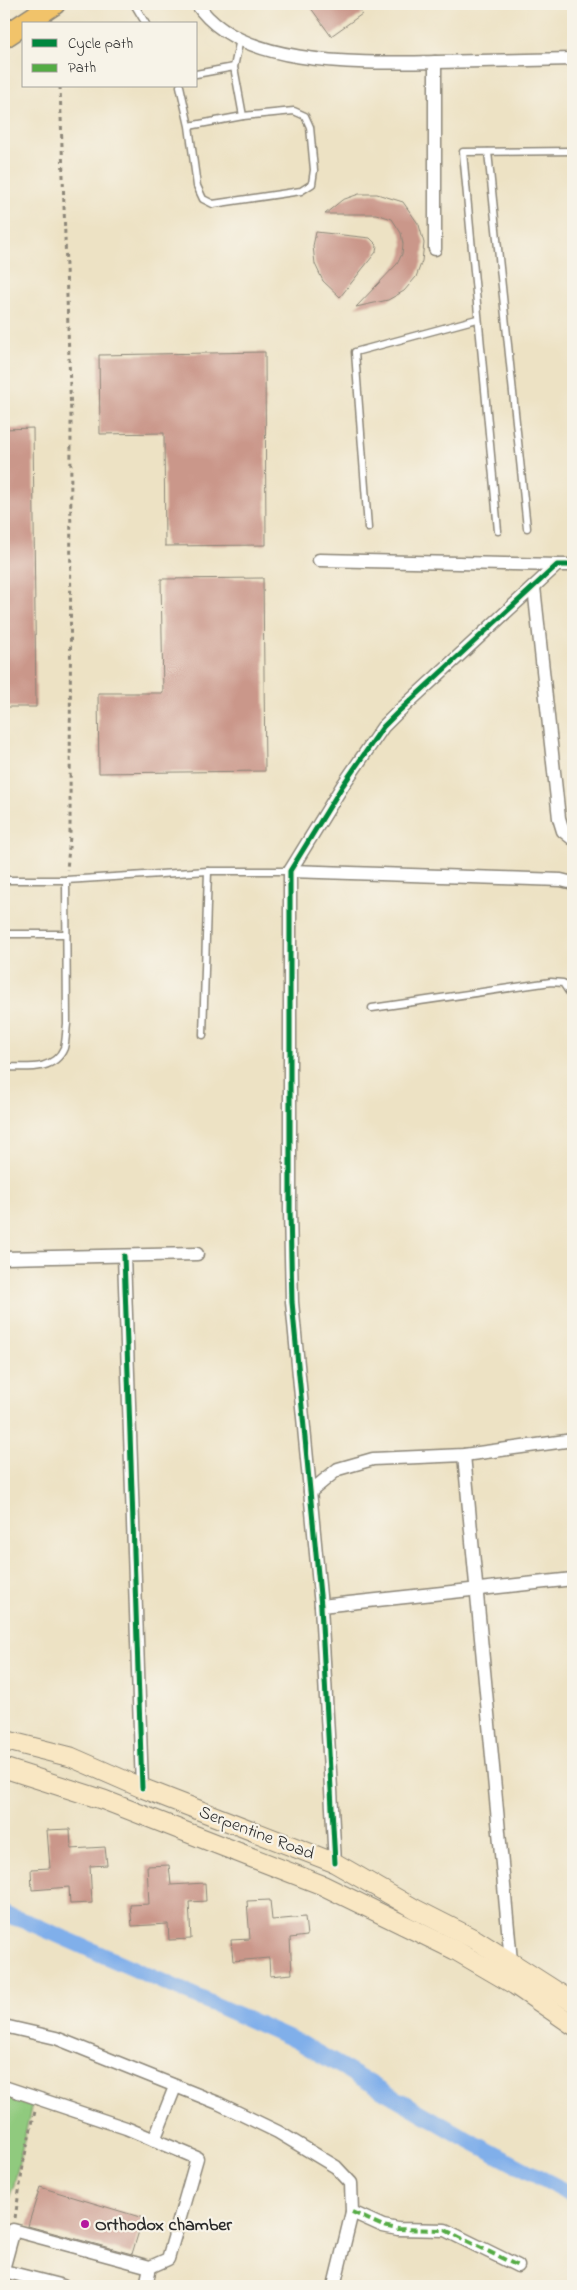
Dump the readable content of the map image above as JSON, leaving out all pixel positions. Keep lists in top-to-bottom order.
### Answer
{
  "streets": {
    "main road": ["Serpentine Road"]
  },
  "places": ["Orthodox chamber"],
  "legend": ["Cycle path", "Path"]
}
